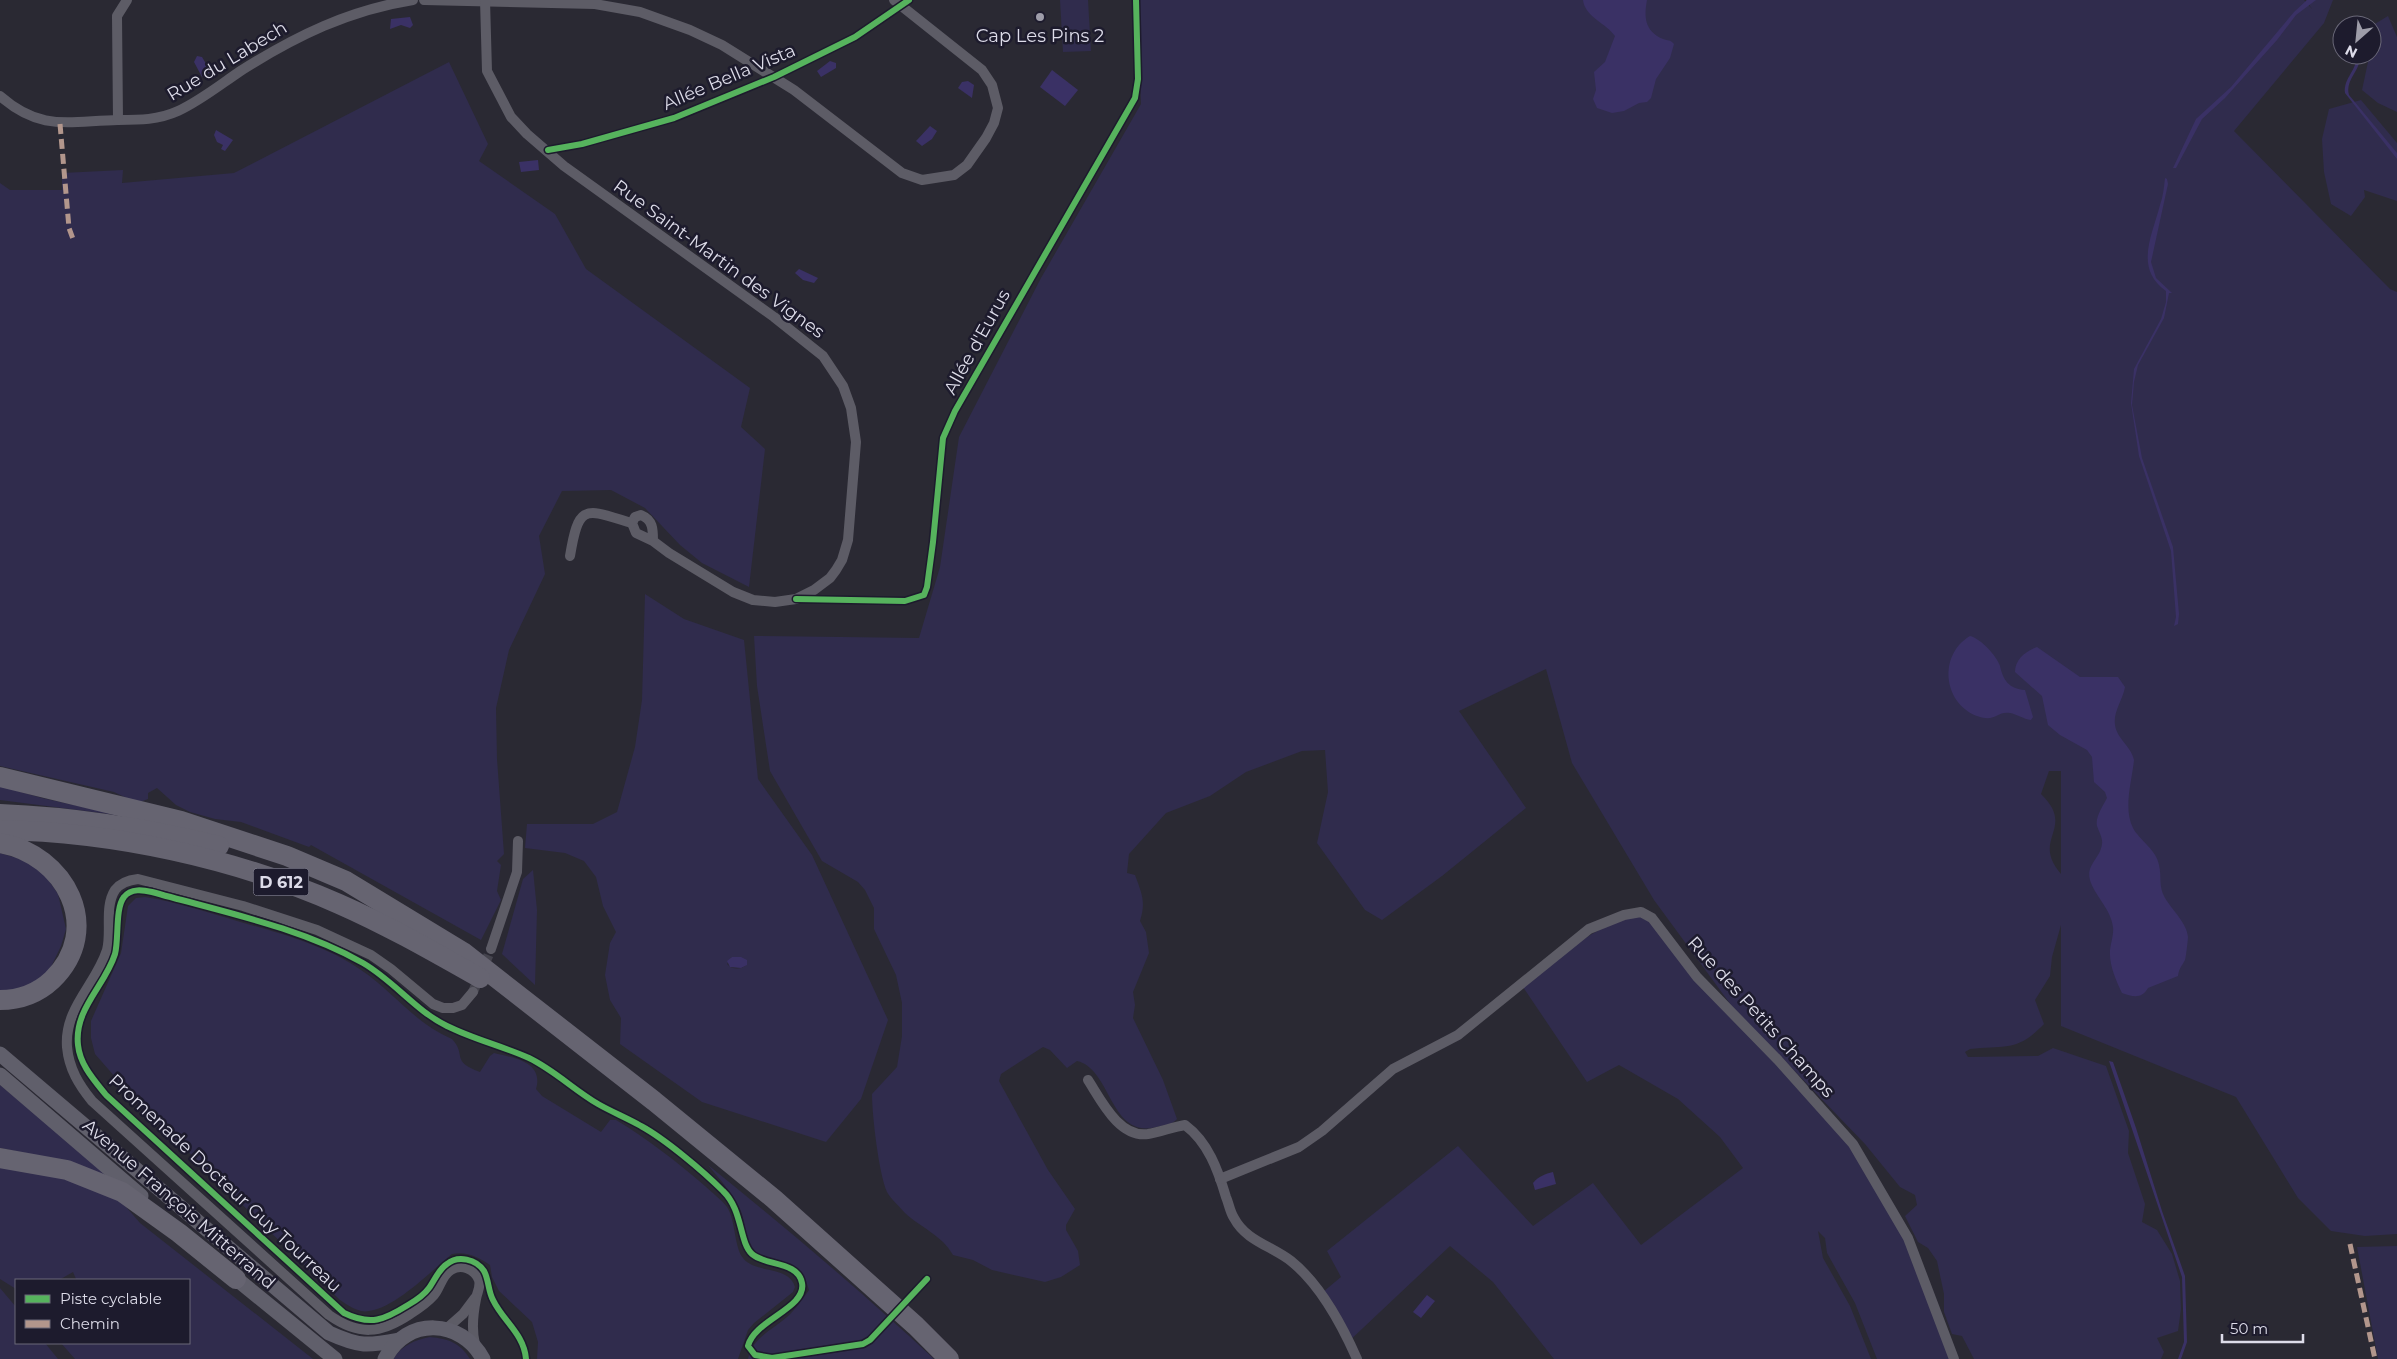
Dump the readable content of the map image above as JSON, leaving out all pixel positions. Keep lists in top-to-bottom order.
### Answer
{
  "streets": {
    "highway": ["D 612"],
    "main road": ["Avenue François Mitterrand"],
    "street": ["Rue du Labech", "Rue Saint-Martin des Vignes", "Rue des Petits Champs"],
    "cycle path": ["Allée Bella Vista", "Allée d'Eurus", "Promenade Docteur Guy Tourreau"]
  },
  "places": ["Cap Les Pins 2"],
  "legend": ["Piste cyclable", "Chemin"],
  "scale_bar": "50 m",
  "north": "bottom left"
}
